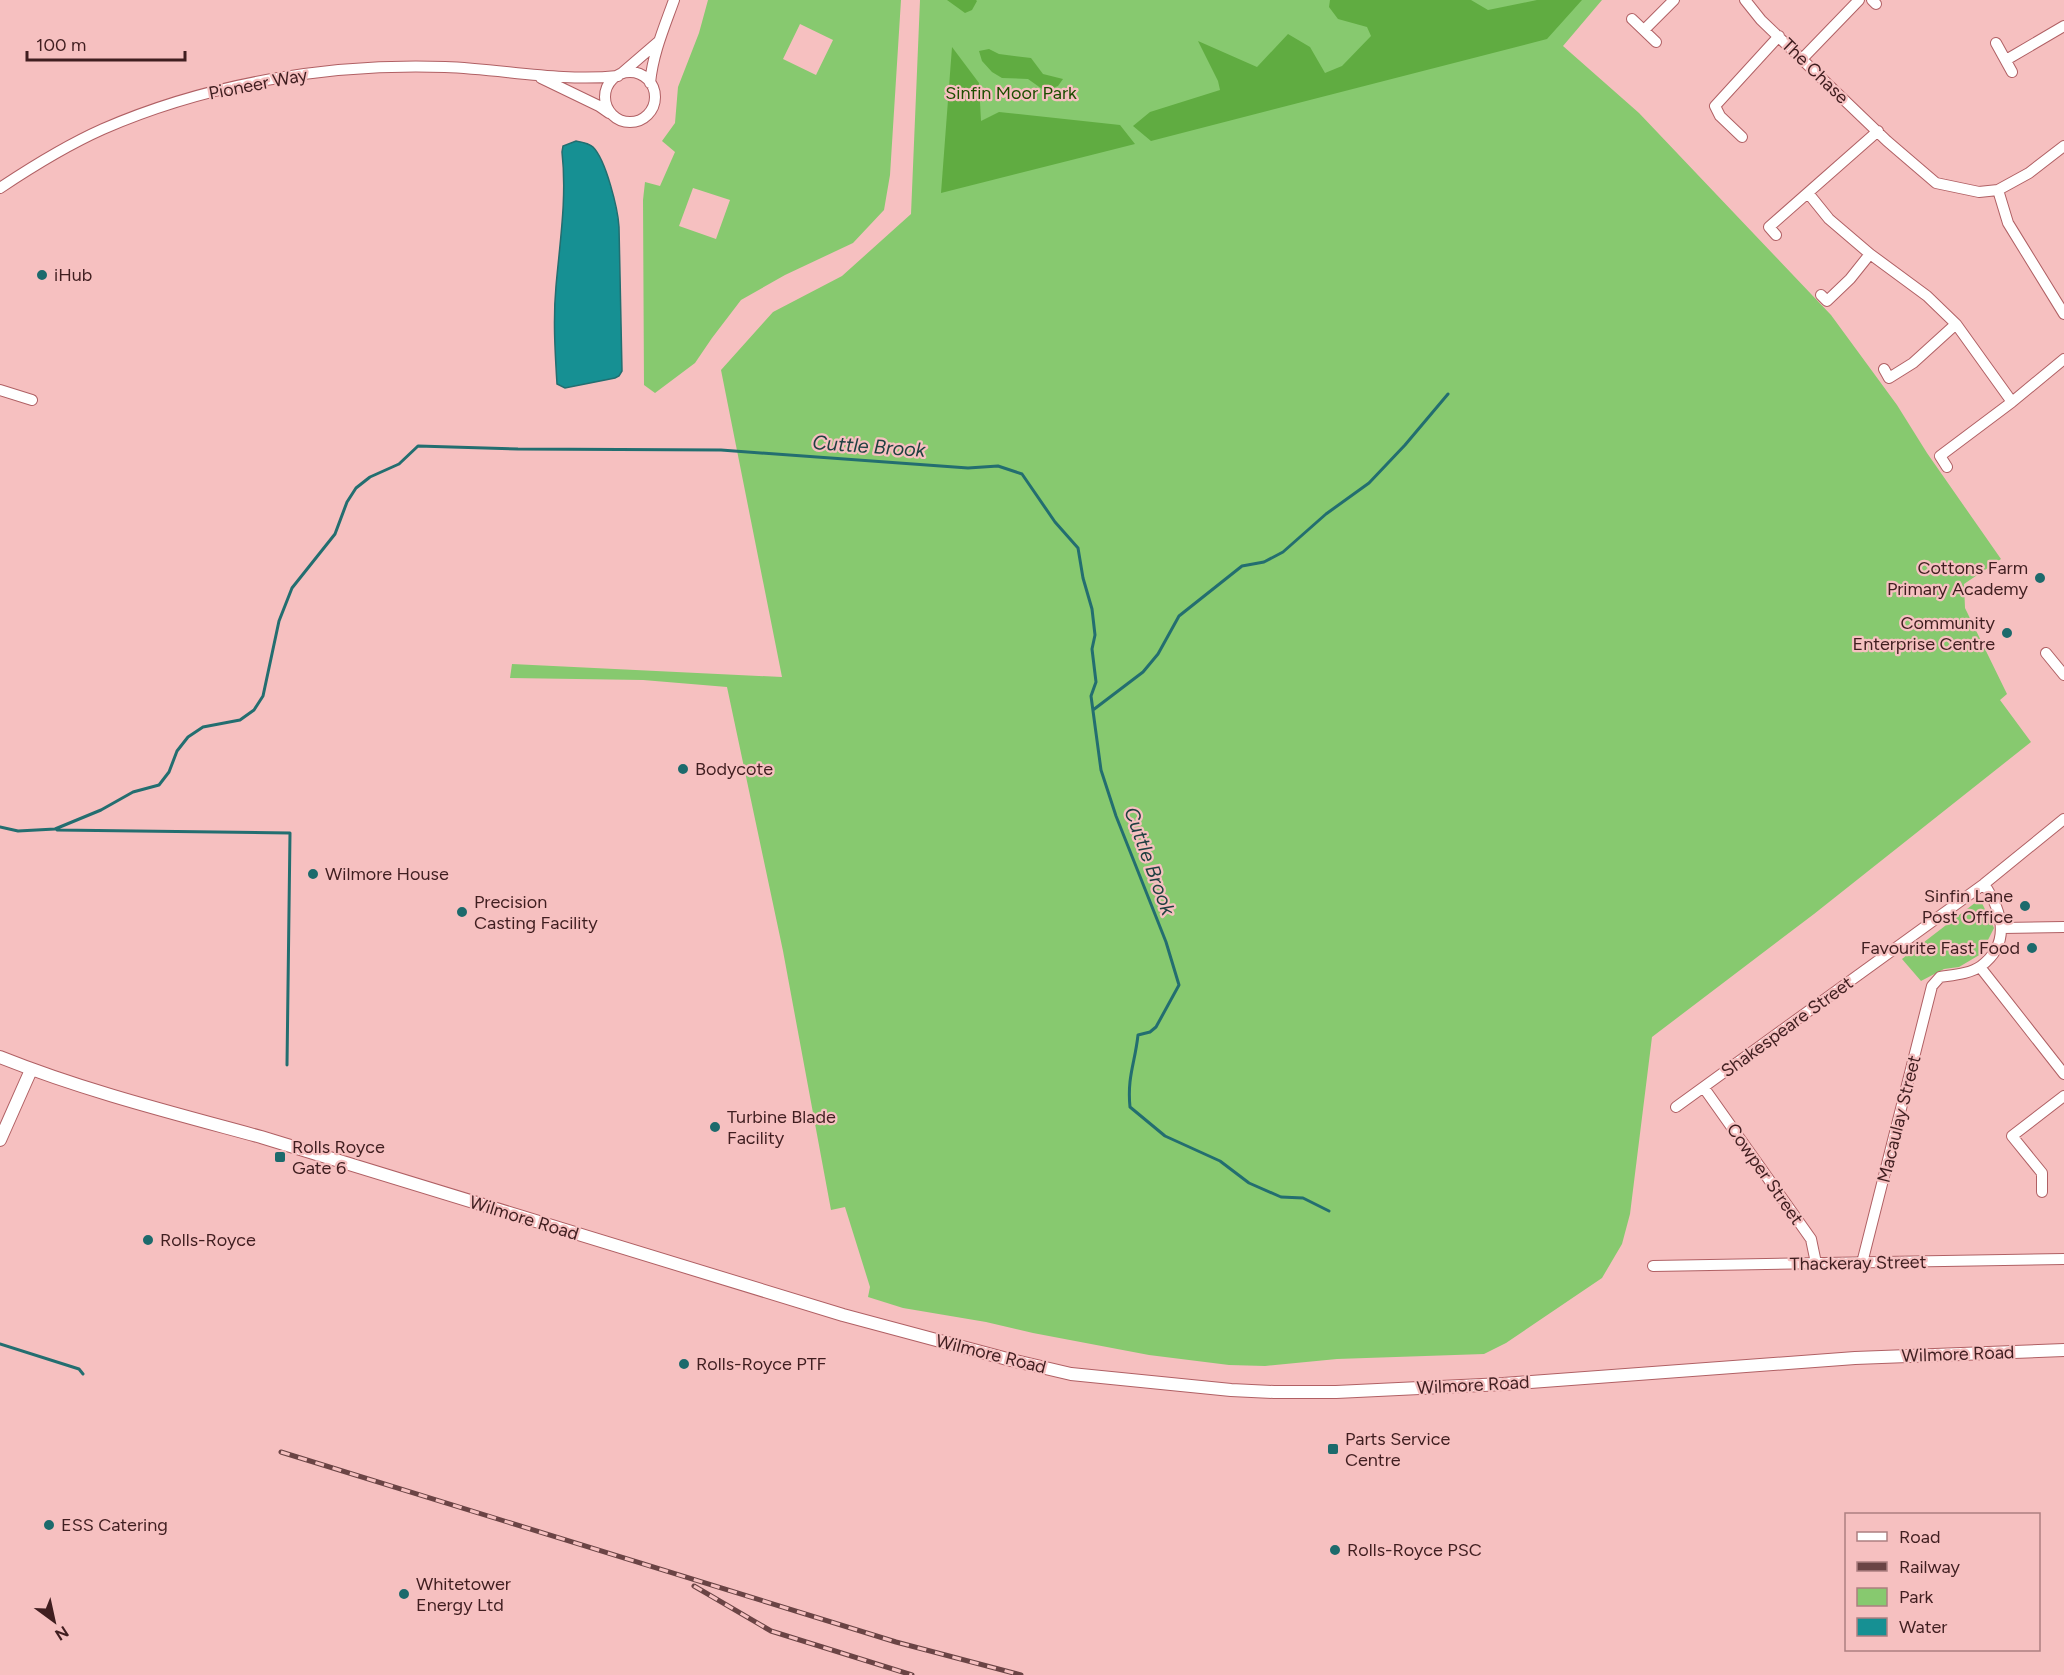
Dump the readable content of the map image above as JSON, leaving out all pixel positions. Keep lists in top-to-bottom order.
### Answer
{
  "streets": {
    "street": [
      "The Chase",
      "Pioneer Way",
      "Shakespeare Street",
      "Macaulay Street",
      "Cowper Street",
      "Wilmore Road",
      "Thackeray Street"
    ]
  },
  "crossings": [
    ["Shakespeare Street", "Cowper Street"],
    ["Macaulay Street", "Thackeray Street"],
    ["Cowper Street", "Thackeray Street"]
  ],
  "water": ["Cuttle Brook"],
  "parks": ["Sinfin Moor Park"],
  "places": {
    "other": [
      "iHub",
      "Cottons Farm Primary Academy",
      "Community Enterprise Centre",
      "Bodycote",
      "Wilmore House",
      "Sinfin Lane Post Office",
      "Precision Casting Facility",
      "Favourite Fast Food",
      "Turbine Blade Facility",
      "Rolls-Royce",
      "Rolls-Royce PTF",
      "ESS Catering",
      "Rolls-Royce PSC",
      "Whitetower Energy Ltd"
    ],
    "transit": ["Rolls Royce Gate 6", "Parts Service Centre"]
  },
  "legend": [
    "Road",
    "Railway",
    "Park",
    "Water"
  ],
  "scale_bar": "100 m",
  "north": "bottom right"
}
